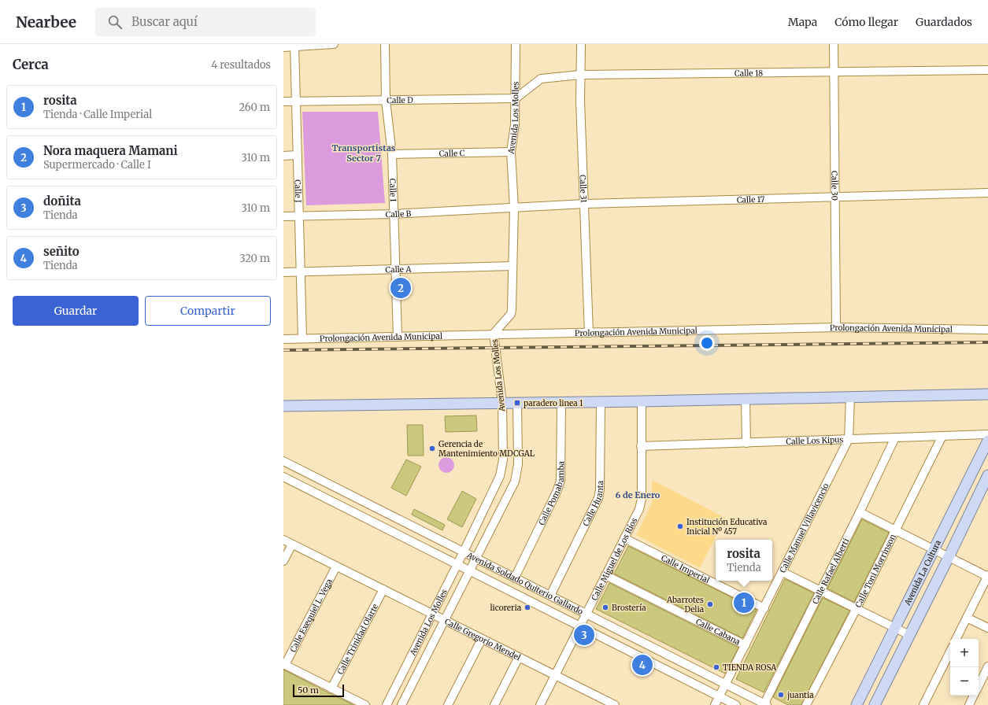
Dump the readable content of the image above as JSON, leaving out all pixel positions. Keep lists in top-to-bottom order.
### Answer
{
  "streets": {
    "main road": ["Avenida La Cultura"],
    "street": [
      "Calle 18",
      "Calle D",
      "Avenida Los Molles",
      "Calle C",
      "Calle 30",
      "Calle 31",
      "Calle I",
      "Calle J",
      "Calle 17",
      "Calle B",
      "Calle A",
      "Prolongación Avenida Municipal",
      "Calle Los Kipus",
      "Calle Pomabamba",
      "Calle Huanta",
      "Calle Manuel Villavicencio",
      "Calle Miguel de Los Ríos",
      "Calle Imperial",
      "Calle Rafael Alberti",
      "Calle Toni Morrinson",
      "Avenida Soldado Quiterio Gallardo",
      "Calle Exequiel L. Vega",
      "Calle Cabana",
      "Calle Trinidad Olarte",
      "Calle Gregorio Mendel"
    ]
  },
  "crossings": [
    ["Calle 18", "Calle D"],
    ["Calle 18", "Avenida Los Molles"],
    ["Calle 18", "Calle 30"],
    ["Calle 18", "Calle 31"],
    ["Calle D", "Avenida Los Molles"],
    ["Calle D", "Calle I"],
    ["Calle D", "Calle J"],
    ["Avenida Los Molles", "Calle C"],
    ["Avenida Los Molles", "Calle 17"],
    ["Avenida Los Molles", "Calle B"],
    ["Avenida Los Molles", "Calle A"],
    ["Avenida Los Molles", "Prolongación Avenida Municipal"],
    ["Avenida Los Molles", "Avenida Soldado Quiterio Gallardo"],
    ["Avenida Los Molles", "Calle Gregorio Mendel"],
    ["Calle C", "Calle I"],
    ["Calle 30", "Calle 17"],
    ["Calle 30", "Prolongación Avenida Municipal"],
    ["Calle 31", "Calle 17"],
    ["Calle 31", "Prolongación Avenida Municipal"],
    ["Calle I", "Calle B"],
    ["Calle I", "Calle A"],
    ["Calle I", "Prolongación Avenida Municipal"],
    ["Calle J", "Calle B"],
    ["Calle J", "Calle A"],
    ["Calle J", "Prolongación Avenida Municipal"],
    ["Calle 17", "Calle B"],
    ["Calle Los Kipus", "Calle Manuel Villavicencio"],
    ["Calle Los Kipus", "Calle Miguel de Los Ríos"],
    ["Calle Los Kipus", "Calle Rafael Alberti"],
    ["Calle Los Kipus", "Calle Toni Morrinson"],
    ["Calle Pomabamba", "Avenida Soldado Quiterio Gallardo"],
    ["Calle Huanta", "Avenida Soldado Quiterio Gallardo"],
    ["Calle Manuel Villavicencio", "Calle Imperial"],
    ["Calle Manuel Villavicencio", "Avenida Soldado Quiterio Gallardo"],
    ["Calle Manuel Villavicencio", "Calle Cabana"],
    ["Calle Miguel de Los Ríos", "Calle Imperial"],
    ["Calle Miguel de Los Ríos", "Avenida Soldado Quiterio Gallardo"],
    ["Calle Miguel de Los Ríos", "Calle Cabana"],
    ["Calle Miguel de Los Ríos", "Calle Gregorio Mendel"],
    ["Calle Rafael Alberti", "Avenida Soldado Quiterio Gallardo"],
    ["Calle Exequiel L. Vega", "Calle Gregorio Mendel"],
    ["Calle Trinidad Olarte", "Calle Gregorio Mendel"]
  ],
  "districts": ["Transportistas Sector 7", "6 de Enero"],
  "places": {
    "transit": ["paradero linea 1"],
    "other": [
      "Gerencia de Mantenimiento MDCGAL",
      "Institución Educativa Inicial Nº 457",
      "Abarrotes Delia",
      "licoreria",
      "Brostería",
      "TIENDA ROSA",
      "juantia"
    ]
  },
  "scale_bar": "50 m",
  "page": {
    "header": "Nearbee",
    "search": "Buscar aquí",
    "nav": ["Mapa", "Cómo llegar", "Guardados"],
    "heading": ["Cerca", "4 resultados"],
    "list": [
      {
        "mark": "1",
        "name": "rosita",
        "note": "Tienda · Calle Imperial",
        "value": "260 m"
      },
      {
        "mark": "2",
        "name": "Nora maquera Mamani",
        "note": "Supermercado · Calle I",
        "value": "310 m"
      },
      {
        "mark": "3",
        "name": "doñita",
        "note": "Tienda",
        "value": "310 m"
      },
      {
        "mark": "4",
        "name": "señito",
        "note": "Tienda",
        "value": "320 m"
      }
    ],
    "pins": [
      "2",
      "1",
      "3",
      "4"
    ],
    "buttons": ["Guardar", "Compartir"],
    "popup": ["rosita", "Tienda"],
    "map_buttons": ["+", "−"],
    "scale": "50 m"
  }
}
